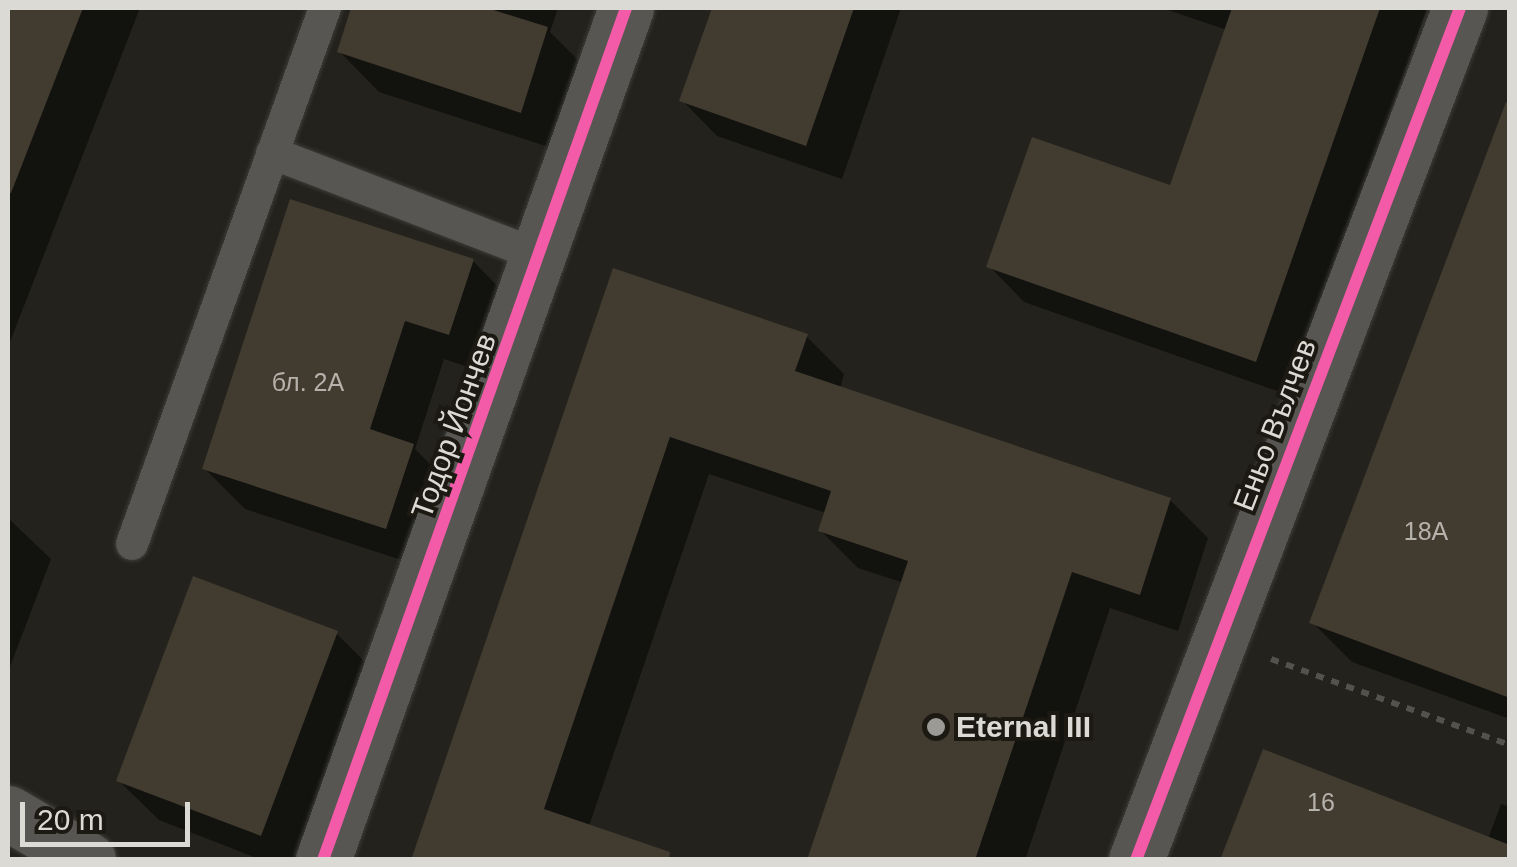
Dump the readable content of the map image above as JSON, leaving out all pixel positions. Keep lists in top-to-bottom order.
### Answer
{
  "streets": {
    "street": ["Еньо Вълчев", "Тодор Йончев"]
  },
  "places": ["Eternal III"],
  "house_numbers": ["бл. 2А", "18А", "16"],
  "scale_bar": "20 m"
}
